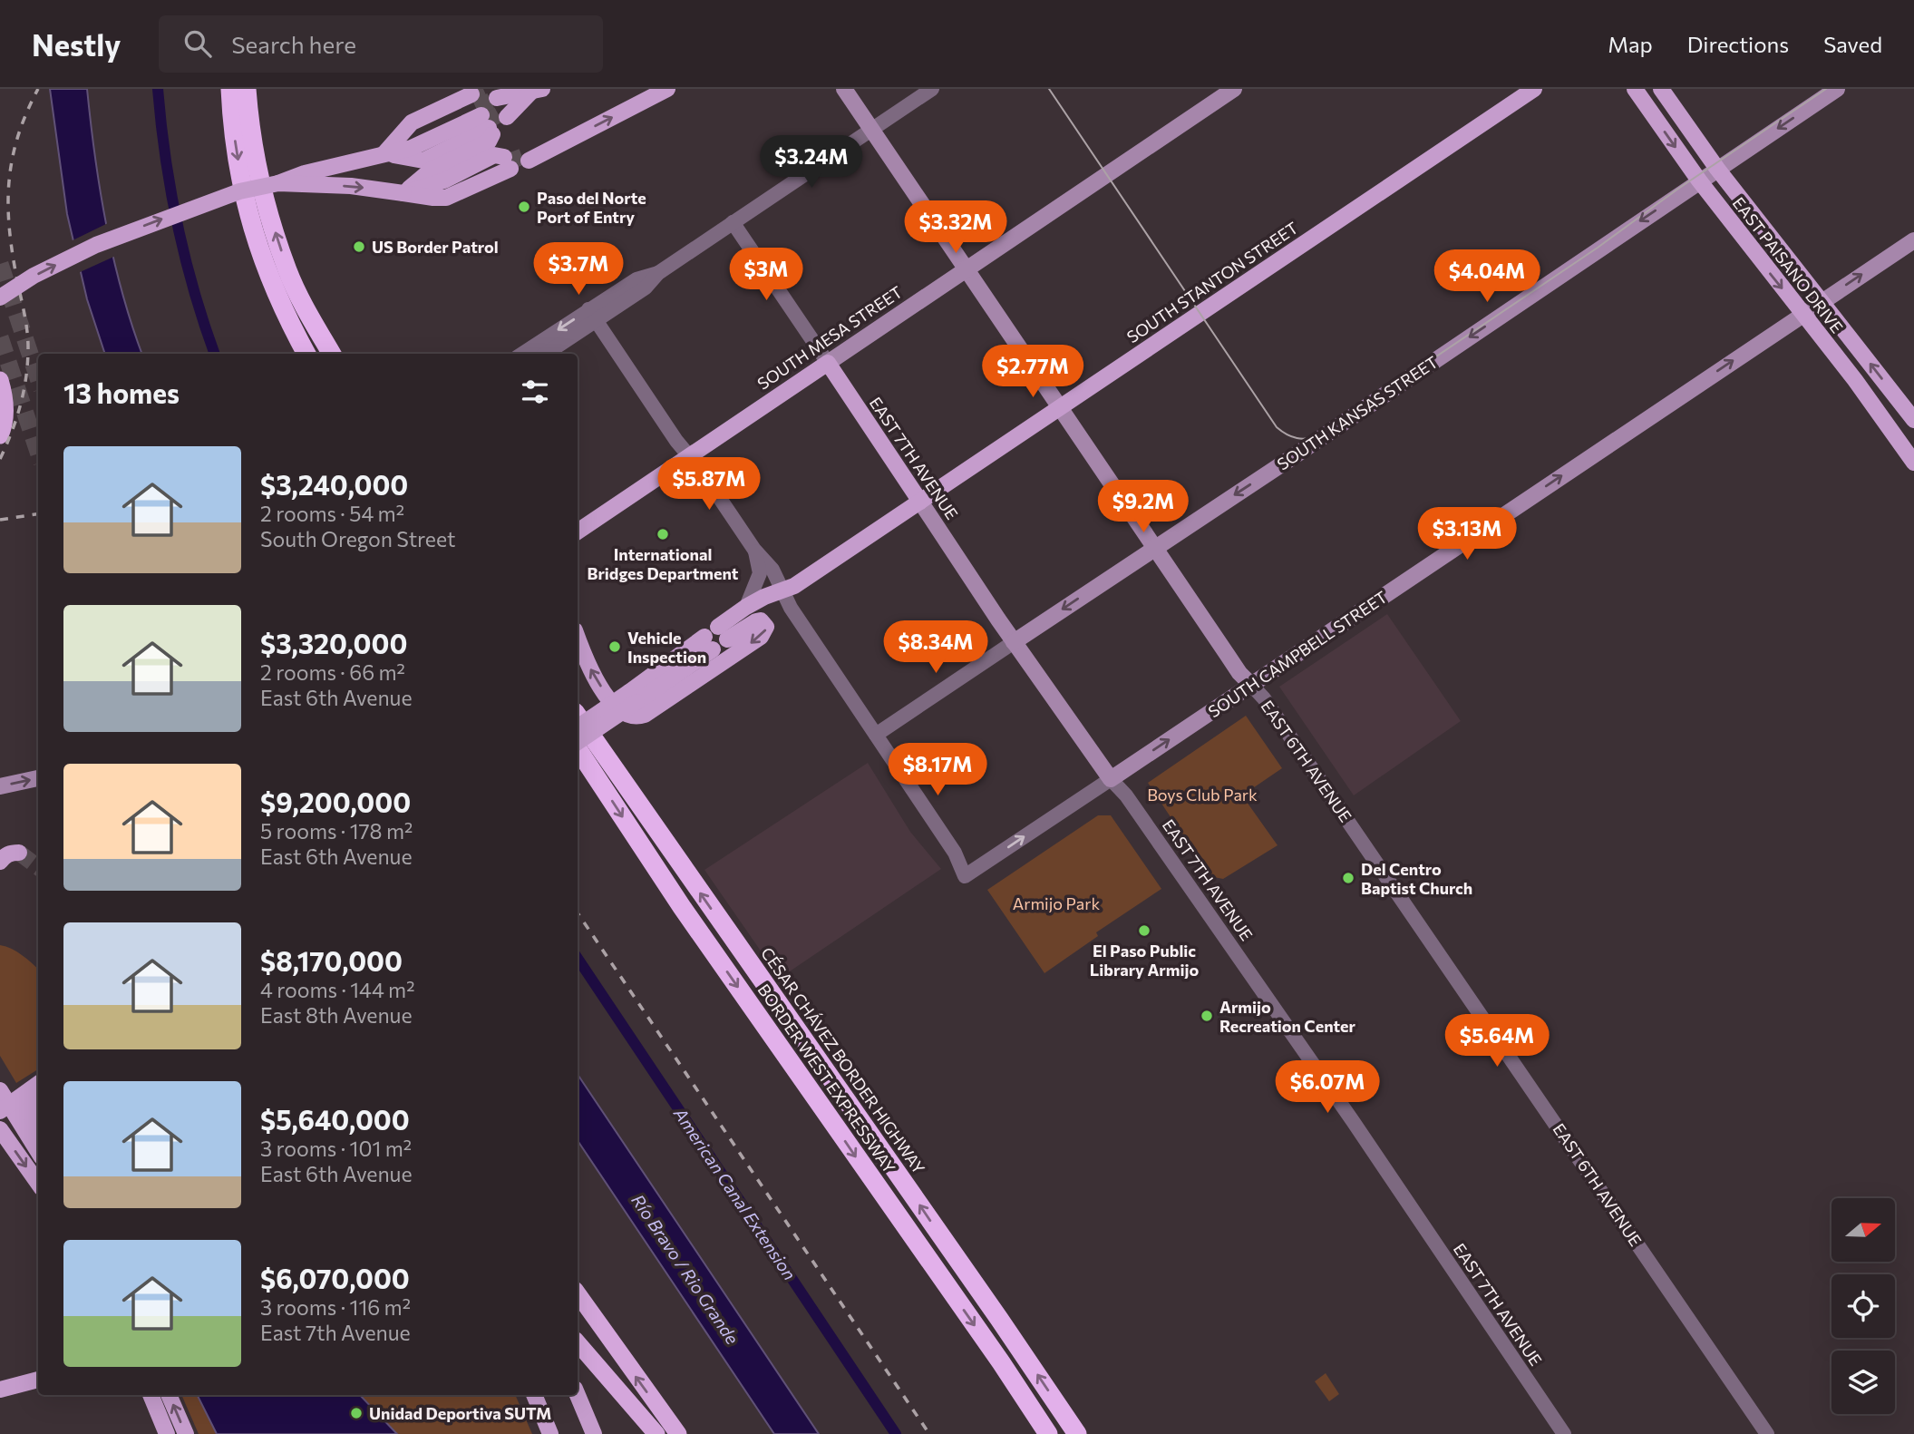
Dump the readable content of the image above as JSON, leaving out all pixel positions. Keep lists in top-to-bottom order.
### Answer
{
  "streets": {
    "highway": ["CÉSAR CHÁVEZ BORDER HIGHWAY", "BORDER WEST EXPRESSWAY"],
    "main road": [
      "EAST PAISANO DRIVE",
      "SOUTH STANTON STREET",
      "SOUTH MESA STREET",
      "SOUTH KANSAS STREET",
      "EAST 7TH AVENUE",
      "SOUTH CAMPBELL STREET",
      "EAST 6TH AVENUE"
    ]
  },
  "crossings": [
    ["EAST PAISANO DRIVE", "SOUTH KANSAS STREET"],
    ["EAST PAISANO DRIVE", "SOUTH CAMPBELL STREET"],
    ["SOUTH STANTON STREET", "EAST 7TH AVENUE"],
    ["SOUTH STANTON STREET", "EAST 6TH AVENUE"],
    ["SOUTH MESA STREET", "EAST 7TH AVENUE"],
    ["SOUTH MESA STREET", "EAST 6TH AVENUE"],
    ["SOUTH KANSAS STREET", "EAST 7TH AVENUE"],
    ["SOUTH KANSAS STREET", "SOUTH CAMPBELL STREET"],
    ["SOUTH KANSAS STREET", "EAST 6TH AVENUE"],
    ["EAST 7TH AVENUE", "SOUTH CAMPBELL STREET"],
    ["SOUTH CAMPBELL STREET", "EAST 6TH AVENUE"]
  ],
  "one_way": [
    "SOUTH KANSAS STREET",
    "SOUTH CAMPBELL STREET",
    "CÉSAR CHÁVEZ BORDER HIGHWAY",
    "BORDER WEST EXPRESSWAY"
  ],
  "water": ["American Canal Extension", "Río Bravo / Rio Grande"],
  "parks": ["Boys Club Park", "Armijo Park"],
  "places": [
    "Paso del Norte Port of Entry",
    "US Border Patrol",
    "International Bridges Department",
    "Vehicle Inspection",
    "Del Centro Baptist Church",
    "El Paso Public Library Armijo",
    "Armijo Recreation Center",
    "Unidad Deportiva SUTM"
  ],
  "north": "right",
  "page": {
    "header": "Nestly",
    "search": "Search here",
    "nav": ["Map", "Directions", "Saved"],
    "price": [
      "$3.24M",
      "$3.32M",
      "$3.7M",
      "$3M",
      "$4.04M",
      "$2.77M",
      "$5.87M",
      "$9.2M",
      "$3.13M",
      "$8.34M",
      "$8.17M",
      "$5.64M",
      "$6.07M"
    ],
    "heading": "13 homes",
    "list": [
      {
        "name": "$3,240,000",
        "note": "2 rooms · 54 m² · South Oregon Street"
      },
      {
        "name": "$3,320,000",
        "note": "2 rooms · 66 m² · East 6th Avenue"
      },
      {
        "name": "$9,200,000",
        "note": "5 rooms · 178 m² · East 6th Avenue"
      },
      {
        "name": "$8,170,000",
        "note": "4 rooms · 144 m² · East 8th Avenue"
      },
      {
        "name": "$5,640,000",
        "note": "3 rooms · 101 m² · East 6th Avenue"
      },
      {
        "name": "$6,070,000",
        "note": "3 rooms · 116 m² · East 7th Avenue"
      }
    ]
  }
}
